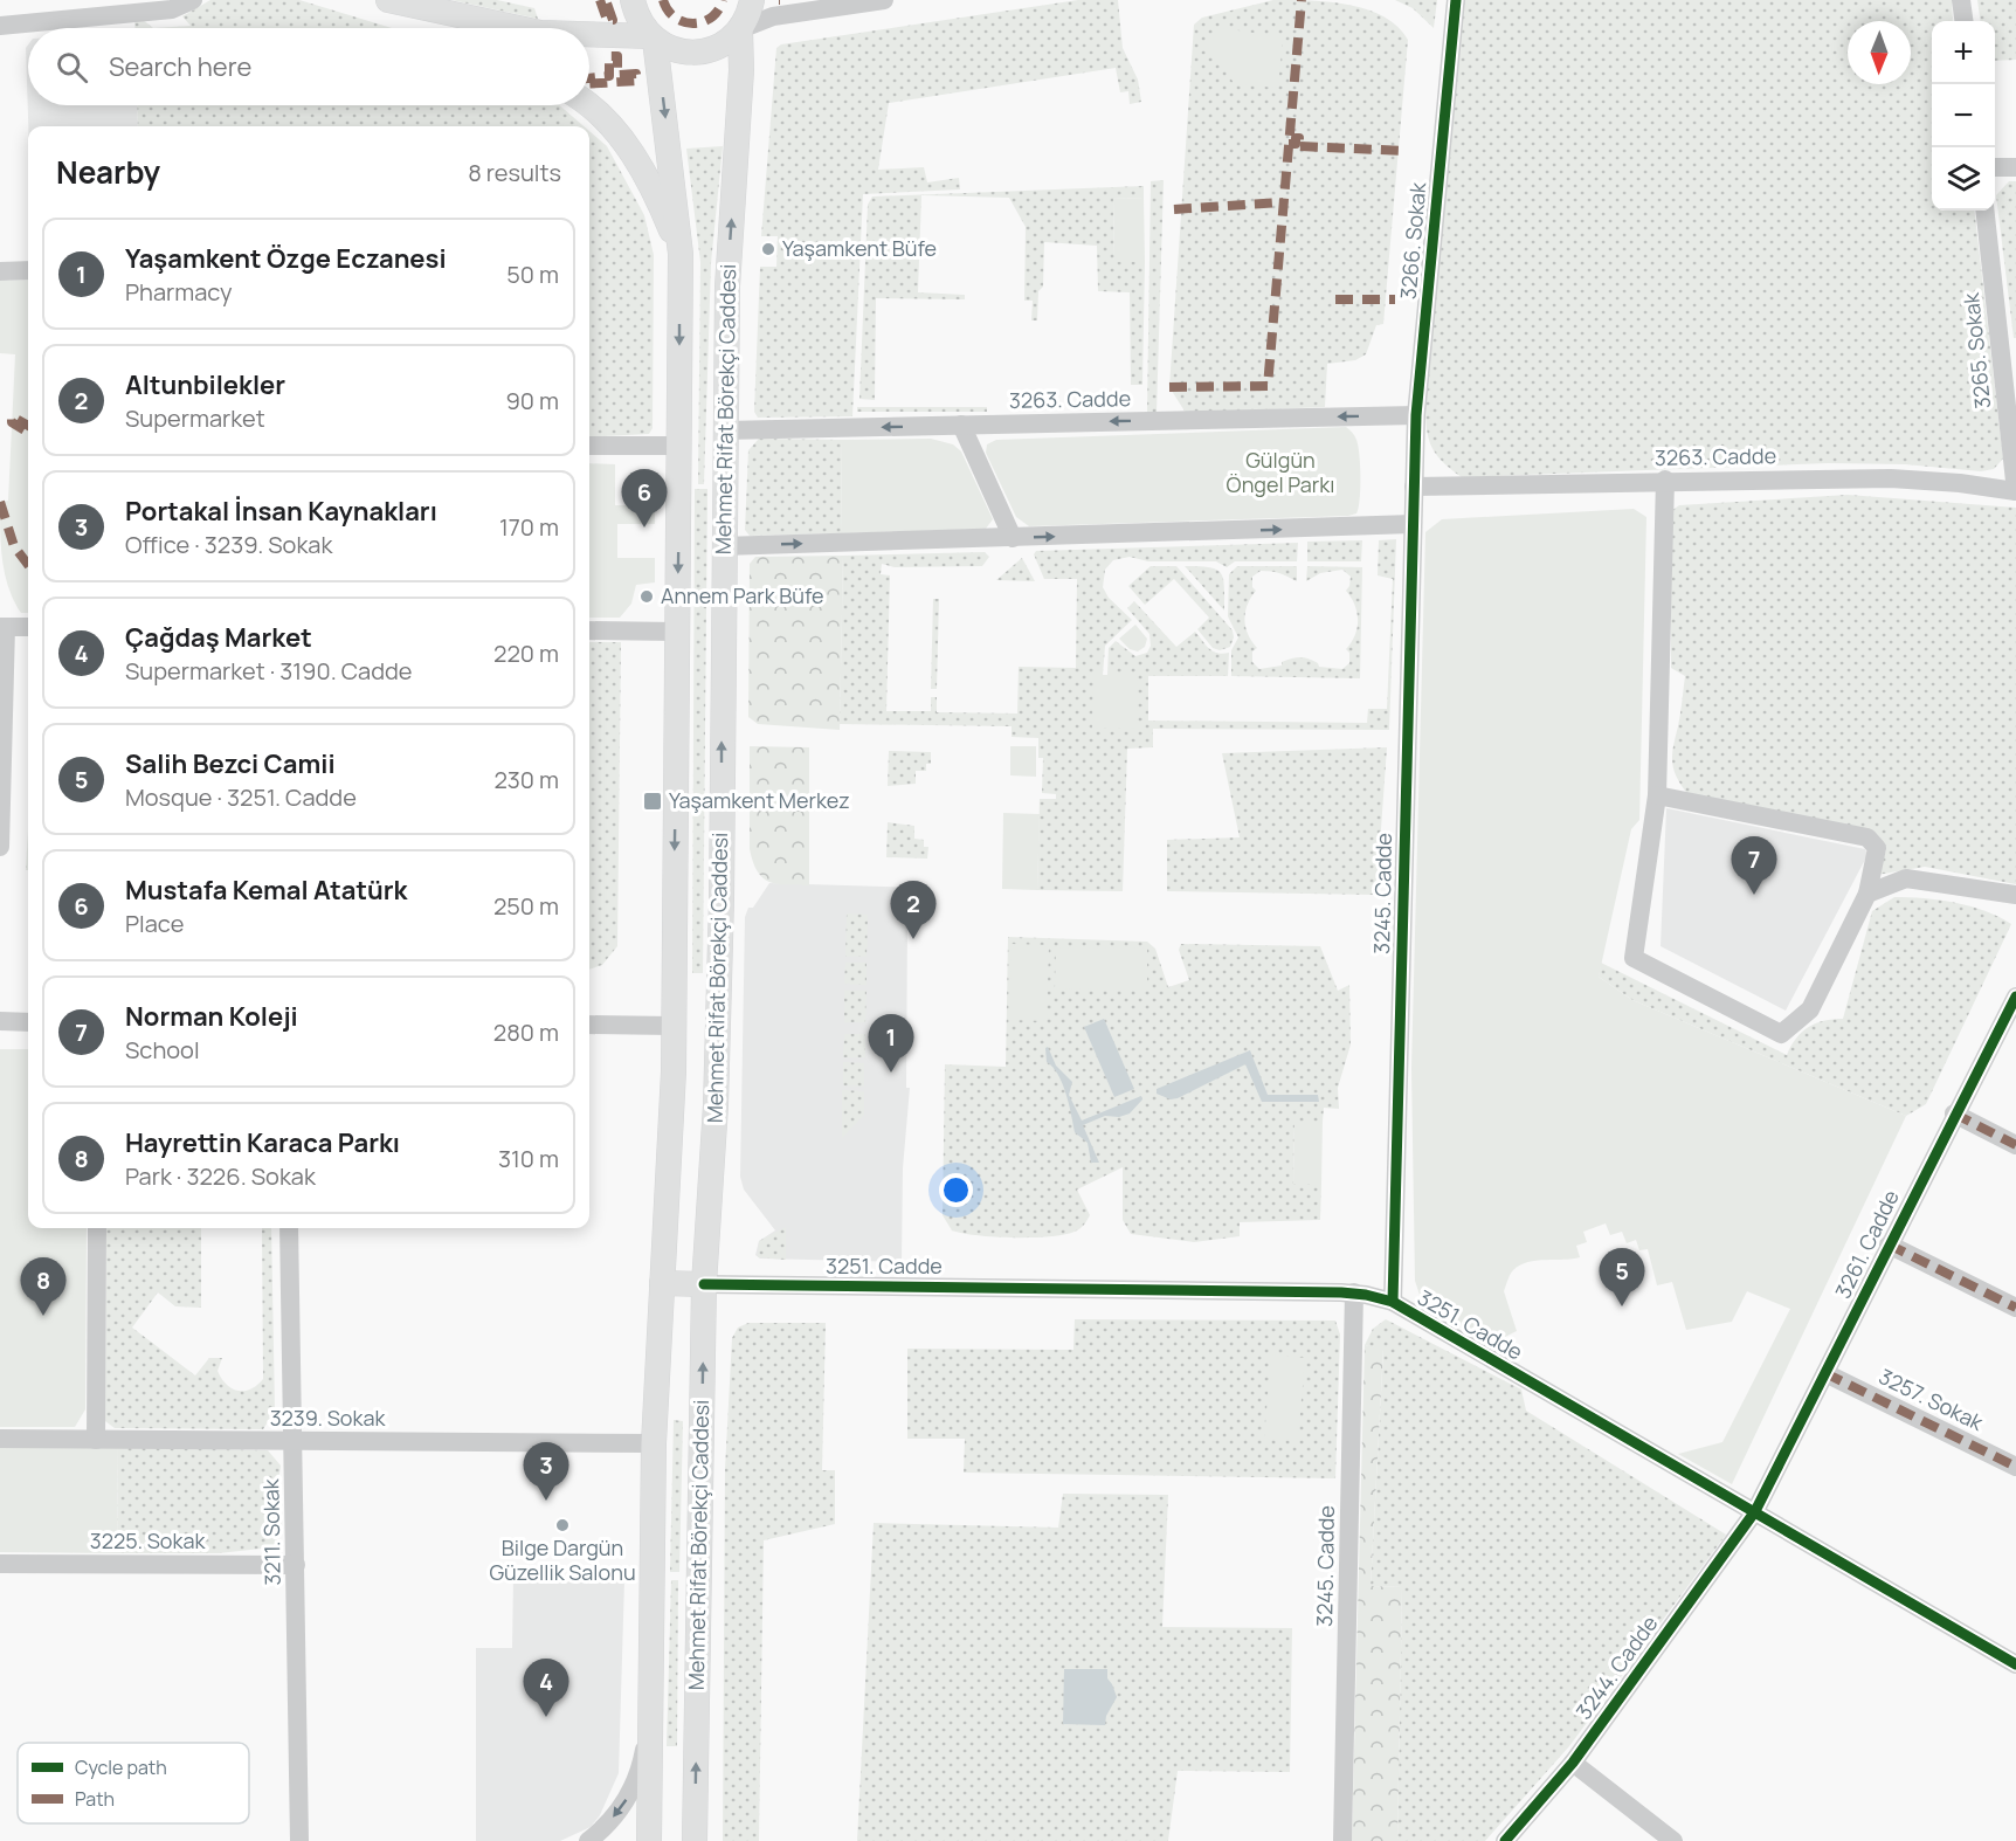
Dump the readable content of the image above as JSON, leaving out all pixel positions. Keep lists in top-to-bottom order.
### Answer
{
  "streets": {
    "main road": ["Mehmet Rifat Börekçi Caddesi"],
    "street": [
      "3266. Sokak",
      "3265. Sokak",
      "3263. Cadde",
      "3245. Cadde",
      "3261. Cadde",
      "3251. Cadde",
      "3257. Sokak",
      "3239. Sokak",
      "3211. Sokak",
      "3225. Sokak",
      "3244. Cadde"
    ]
  },
  "crossings": [
    ["3266. Sokak", "3263. Cadde"],
    ["3266. Sokak", "3245. Cadde"],
    ["3265. Sokak", "3263. Cadde"],
    ["3263. Cadde", "Mehmet Rifat Börekçi Caddesi"],
    ["3263. Cadde", "3245. Cadde"],
    ["Mehmet Rifat Börekçi Caddesi", "3251. Cadde"],
    ["Mehmet Rifat Börekçi Caddesi", "3239. Sokak"],
    ["3245. Cadde", "3251. Cadde"],
    ["3261. Cadde", "3251. Cadde"],
    ["3261. Cadde", "3257. Sokak"],
    ["3261. Cadde", "3244. Cadde"],
    ["3251. Cadde", "3244. Cadde"],
    ["3239. Sokak", "3211. Sokak"],
    ["3211. Sokak", "3225. Sokak"]
  ],
  "parks": ["Gülgün Öngel Parkı"],
  "places": {
    "other": ["Yaşamkent Büfe", "Annem Park Büfe", "Bilge Dargün Güzellik Salonu"],
    "transit": ["Yaşamkent Merkez"]
  },
  "legend": ["Cycle path", "Path"],
  "north": "bottom",
  "page": {
    "map_buttons": ["+", "−"],
    "search": "Search here",
    "heading": ["Nearby", "8 results"],
    "list": [
      {
        "mark": "1",
        "name": "Yaşamkent Özge Eczanesi",
        "note": "Pharmacy",
        "value": "50 m"
      },
      {
        "mark": "2",
        "name": "Altunbilekler",
        "note": "Supermarket",
        "value": "90 m"
      },
      {
        "mark": "3",
        "name": "Portakal İnsan Kaynakları",
        "note": "Office · 3239. Sokak",
        "value": "170 m"
      },
      {
        "mark": "4",
        "name": "Çağdaş Market",
        "note": "Supermarket · 3190. Cadde",
        "value": "220 m"
      },
      {
        "mark": "5",
        "name": "Salih Bezci Camii",
        "note": "Mosque · 3251. Cadde",
        "value": "230 m"
      },
      {
        "mark": "6",
        "name": "Mustafa Kemal Atatürk",
        "note": "Place",
        "value": "250 m"
      },
      {
        "mark": "7",
        "name": "Norman Koleji",
        "note": "School",
        "value": "280 m"
      },
      {
        "mark": "8",
        "name": "Hayrettin Karaca Parkı",
        "note": "Park · 3226. Sokak",
        "value": "310 m"
      }
    ],
    "pins": [
      "6",
      "7",
      "2",
      "1",
      "5",
      "8",
      "3",
      "4"
    ]
  }
}
